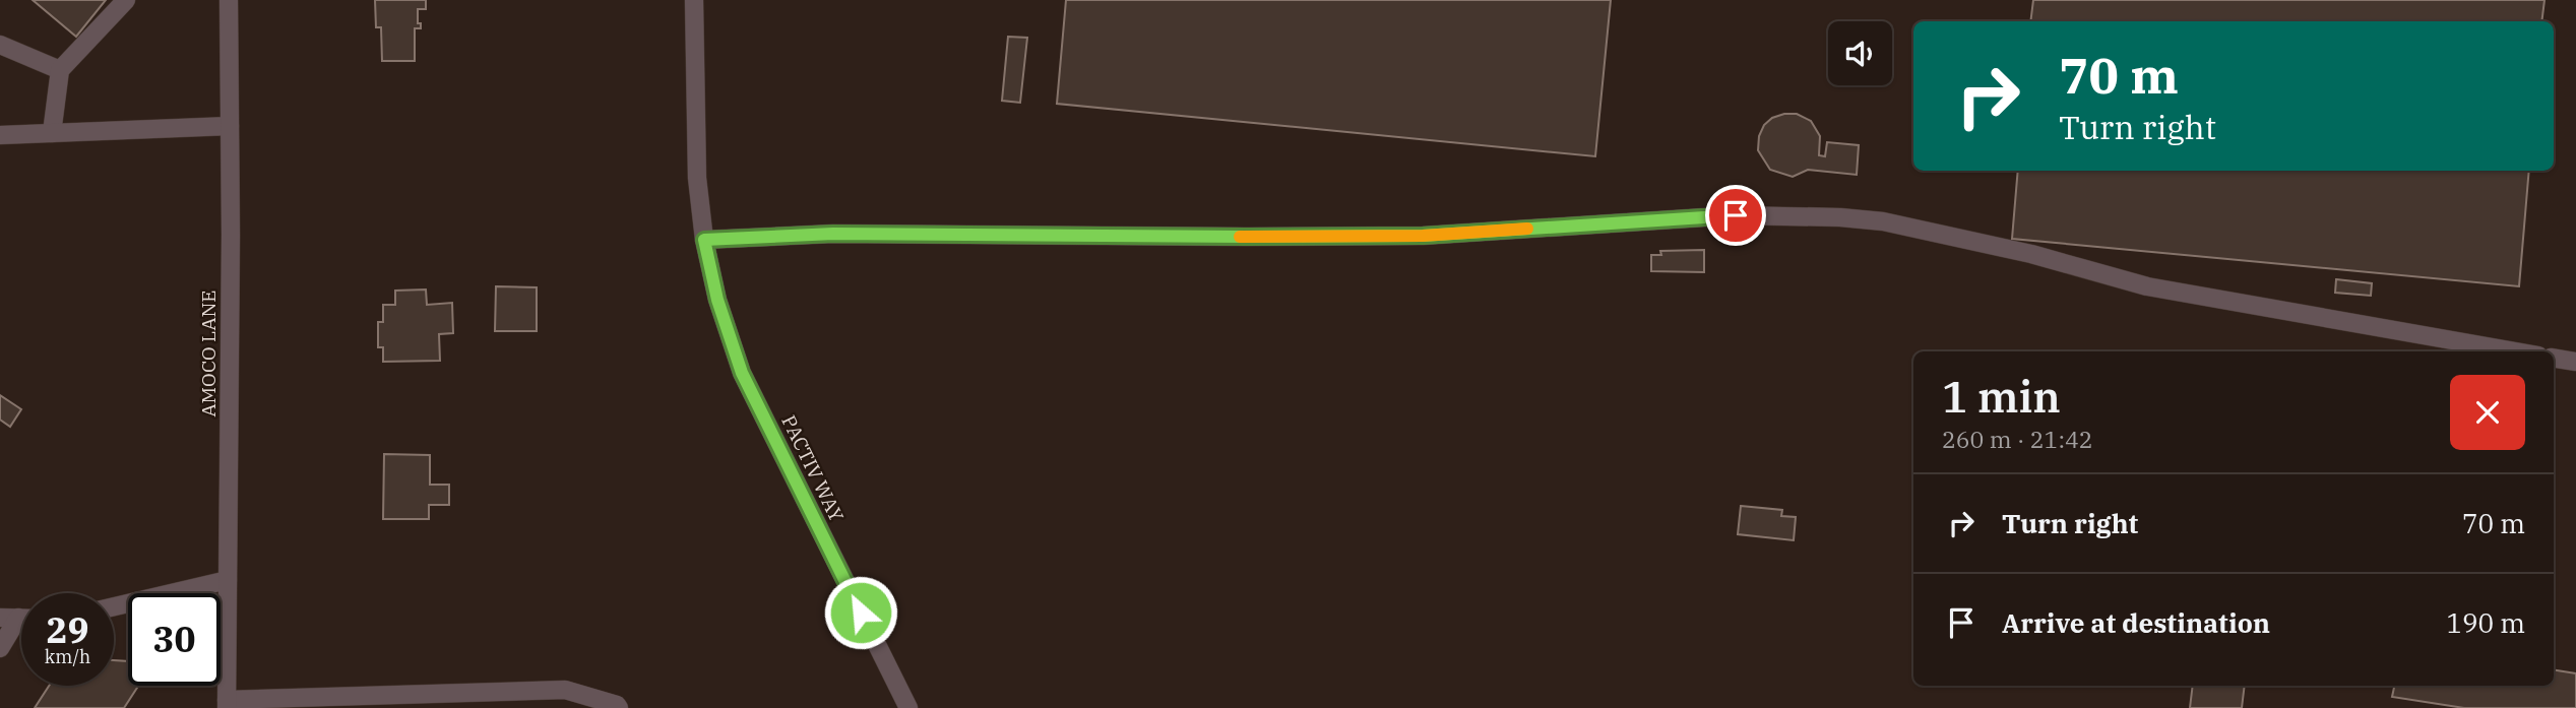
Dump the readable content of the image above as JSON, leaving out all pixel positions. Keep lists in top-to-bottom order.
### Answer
{
  "streets": {
    "street": ["AMOCO LANE", "PACTIV WAY"]
  },
  "page": {
    "turn": ["70 m", "Turn right"],
    "heading": ["1 min", "260 m · 21:42"],
    "list": [
      {
        "name": "Turn right",
        "value": "70 m"
      },
      {
        "name": "Arrive at destination",
        "value": "190 m"
      }
    ],
    "speed": "29 km/h",
    "limit": "30"
  }
}
